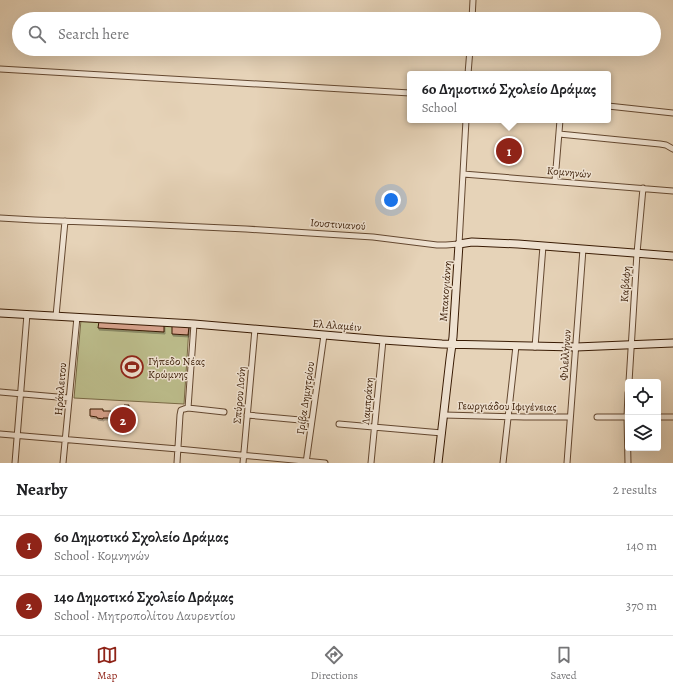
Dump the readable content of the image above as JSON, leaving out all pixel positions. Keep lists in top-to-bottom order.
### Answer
{
  "streets": {
    "street": [
      "Κομνηνών",
      "Ιουστινιανού",
      "Καβάφη",
      "Μπακογιάννη",
      "Ελ Αλαμέιν",
      "Φιλελλήνων",
      "Ηράκλειτου",
      "Σπύρου Λούη",
      "Γρίβα Δημητρίου",
      "Λαμπράκη",
      "Γεωργιάδου Ιφιγένειας"
    ]
  },
  "crossings": [
    ["Κομνηνών", "Καβάφη"],
    ["Κομνηνών", "Μπακογιάννη"],
    ["Ιουστινιανού", "Καβάφη"],
    ["Ιουστινιανού", "Μπακογιάννη"],
    ["Ιουστινιανού", "Φιλελλήνων"],
    ["Καβάφη", "Ελ Αλαμέιν"],
    ["Μπακογιάννη", "Ελ Αλαμέιν"],
    ["Μπακογιάννη", "Γεωργιάδου Ιφιγένειας"],
    ["Ελ Αλαμέιν", "Φιλελλήνων"],
    ["Ελ Αλαμέιν", "Ηράκλειτου"],
    ["Ελ Αλαμέιν", "Σπύρου Λούη"],
    ["Ελ Αλαμέιν", "Γρίβα Δημητρίου"],
    ["Ελ Αλαμέιν", "Λαμπράκη"],
    ["Φιλελλήνων", "Γεωργιάδου Ιφιγένειας"]
  ],
  "places": {
    "sports": ["Γήπεδο Νέας Κρώμνης"]
  },
  "page": {
    "search": "Search here",
    "popup": ["6o Δημοτικό Σχολείο Δράμας", "School"],
    "pins": ["1", "2"],
    "heading": ["Nearby", "2 results"],
    "list": [
      {
        "mark": "1",
        "name": "6o Δημοτικό Σχολείο Δράμας",
        "note": "School · Κομνηνών",
        "value": "140 m"
      },
      {
        "mark": "2",
        "name": "14ο Δημοτικό Σχολείο Δράμας",
        "note": "School · Μητροπολίτου Λαυρεντίου",
        "value": "370 m"
      }
    ],
    "nav": ["Map", "Directions", "Saved"]
  }
}
